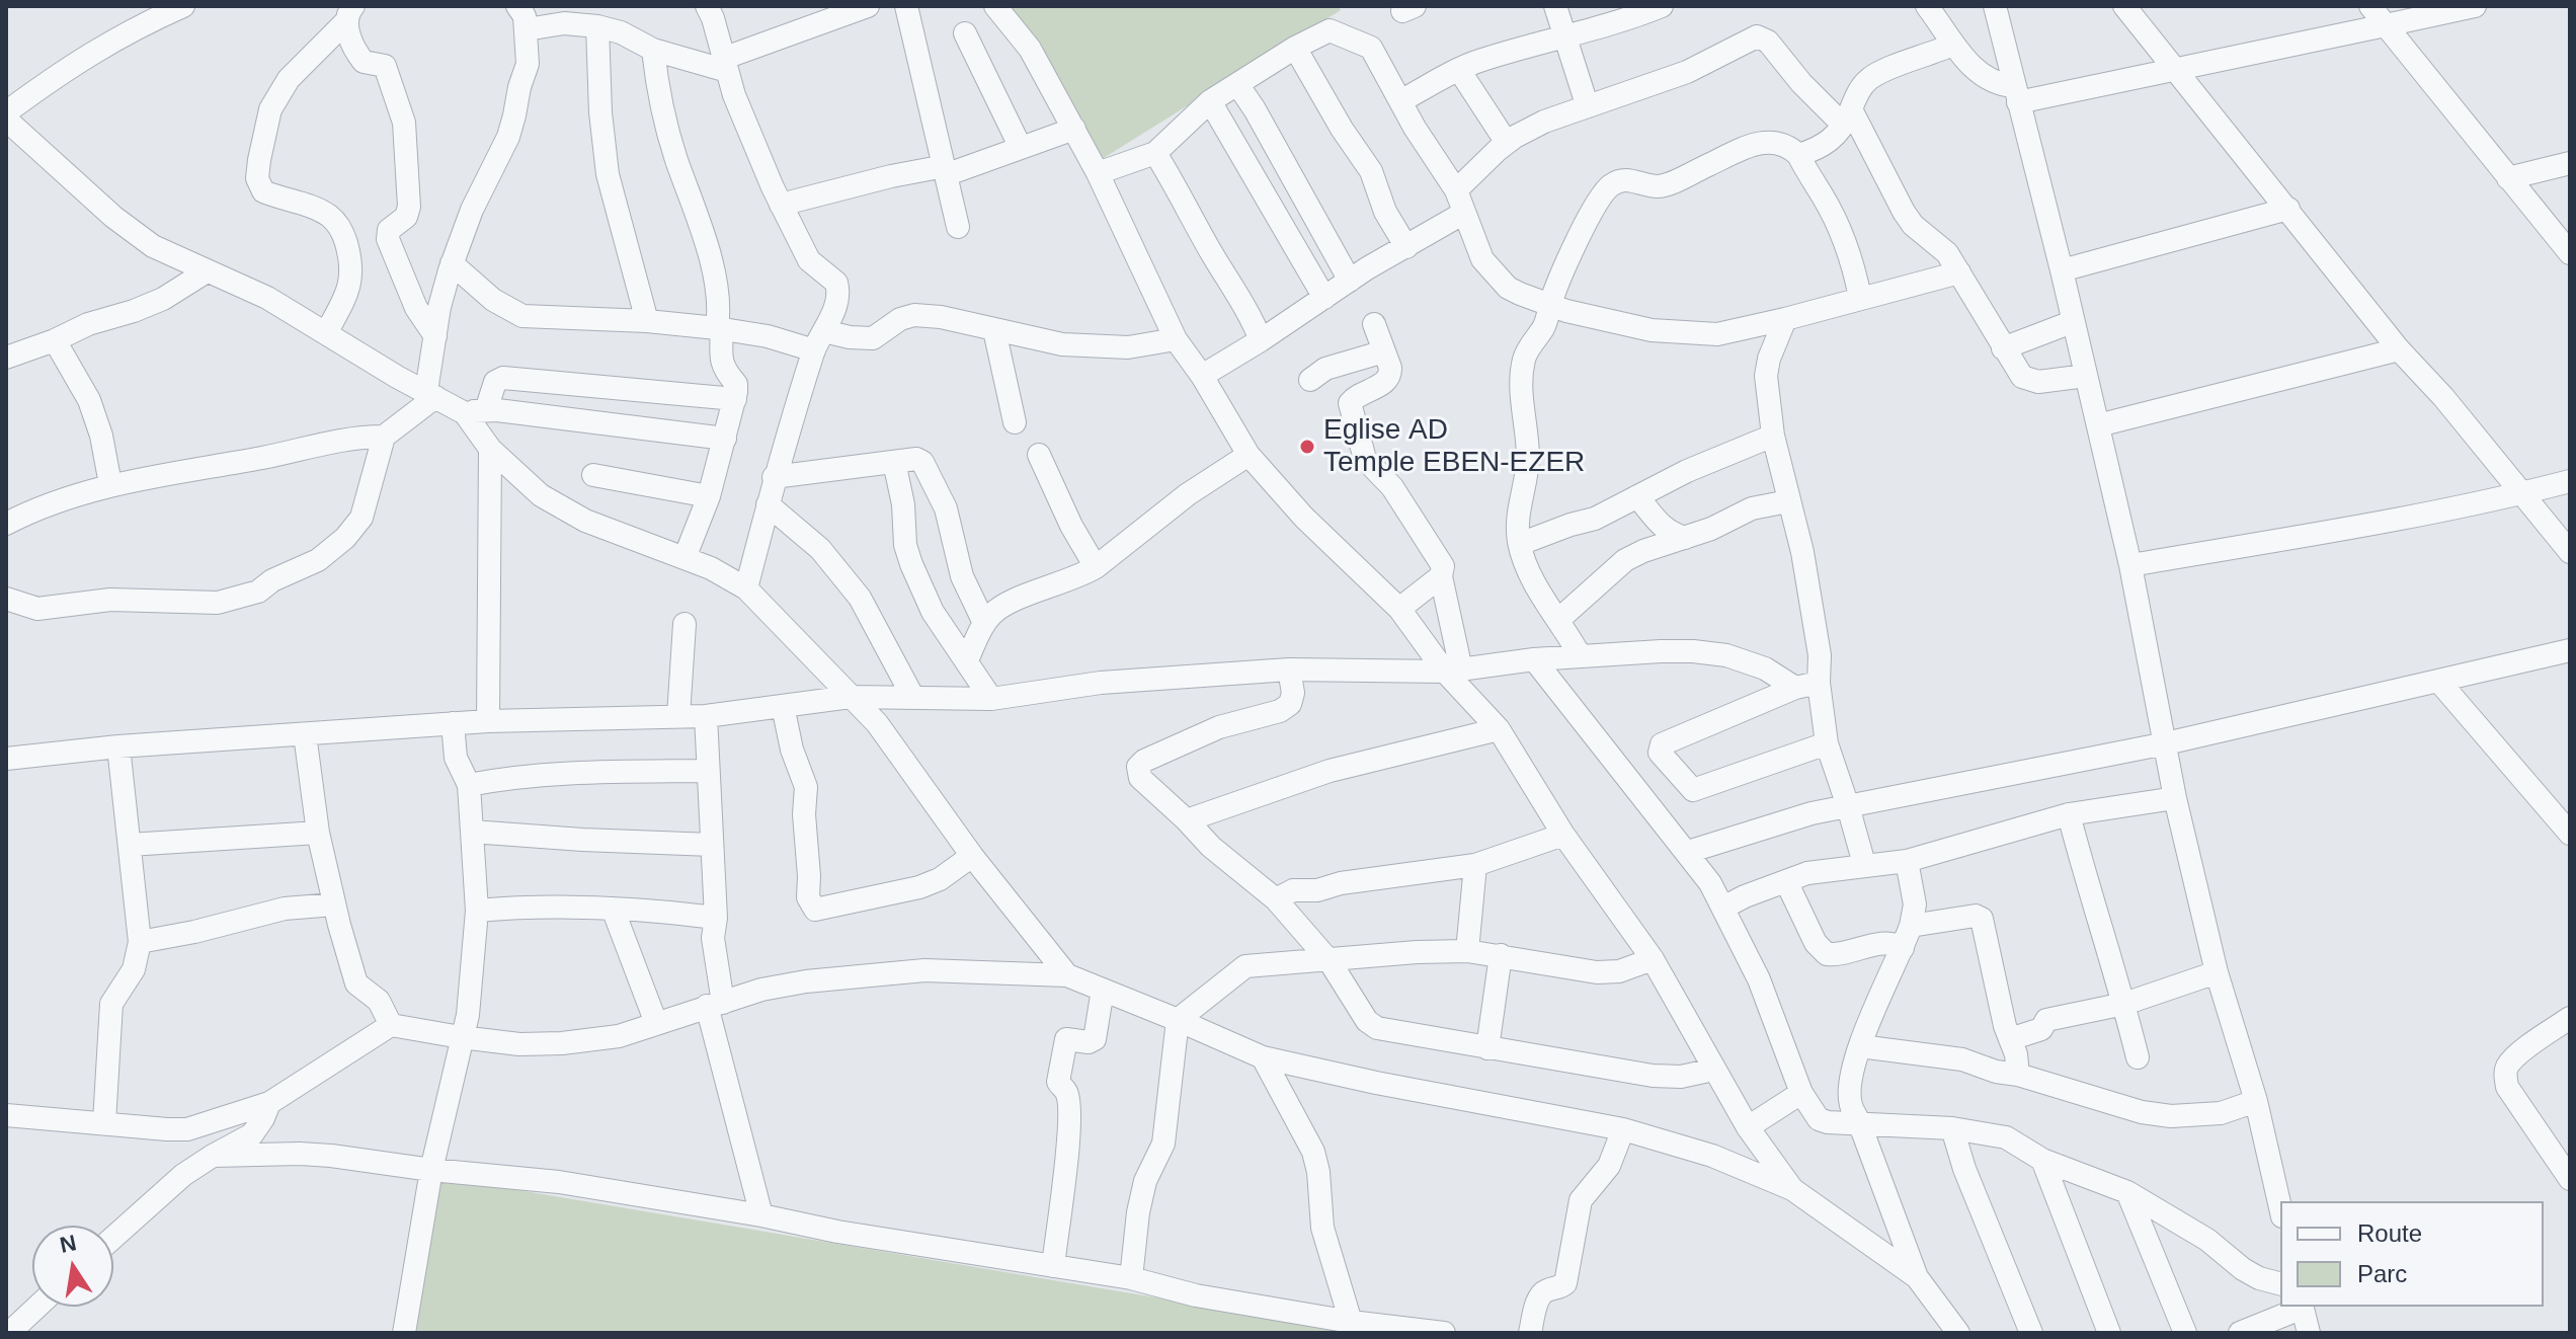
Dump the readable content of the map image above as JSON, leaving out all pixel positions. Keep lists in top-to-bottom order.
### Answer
{
  "places": ["Eglise AD Temple EBEN-EZER"],
  "legend": ["Route", "Parc"],
  "north": "top"
}
